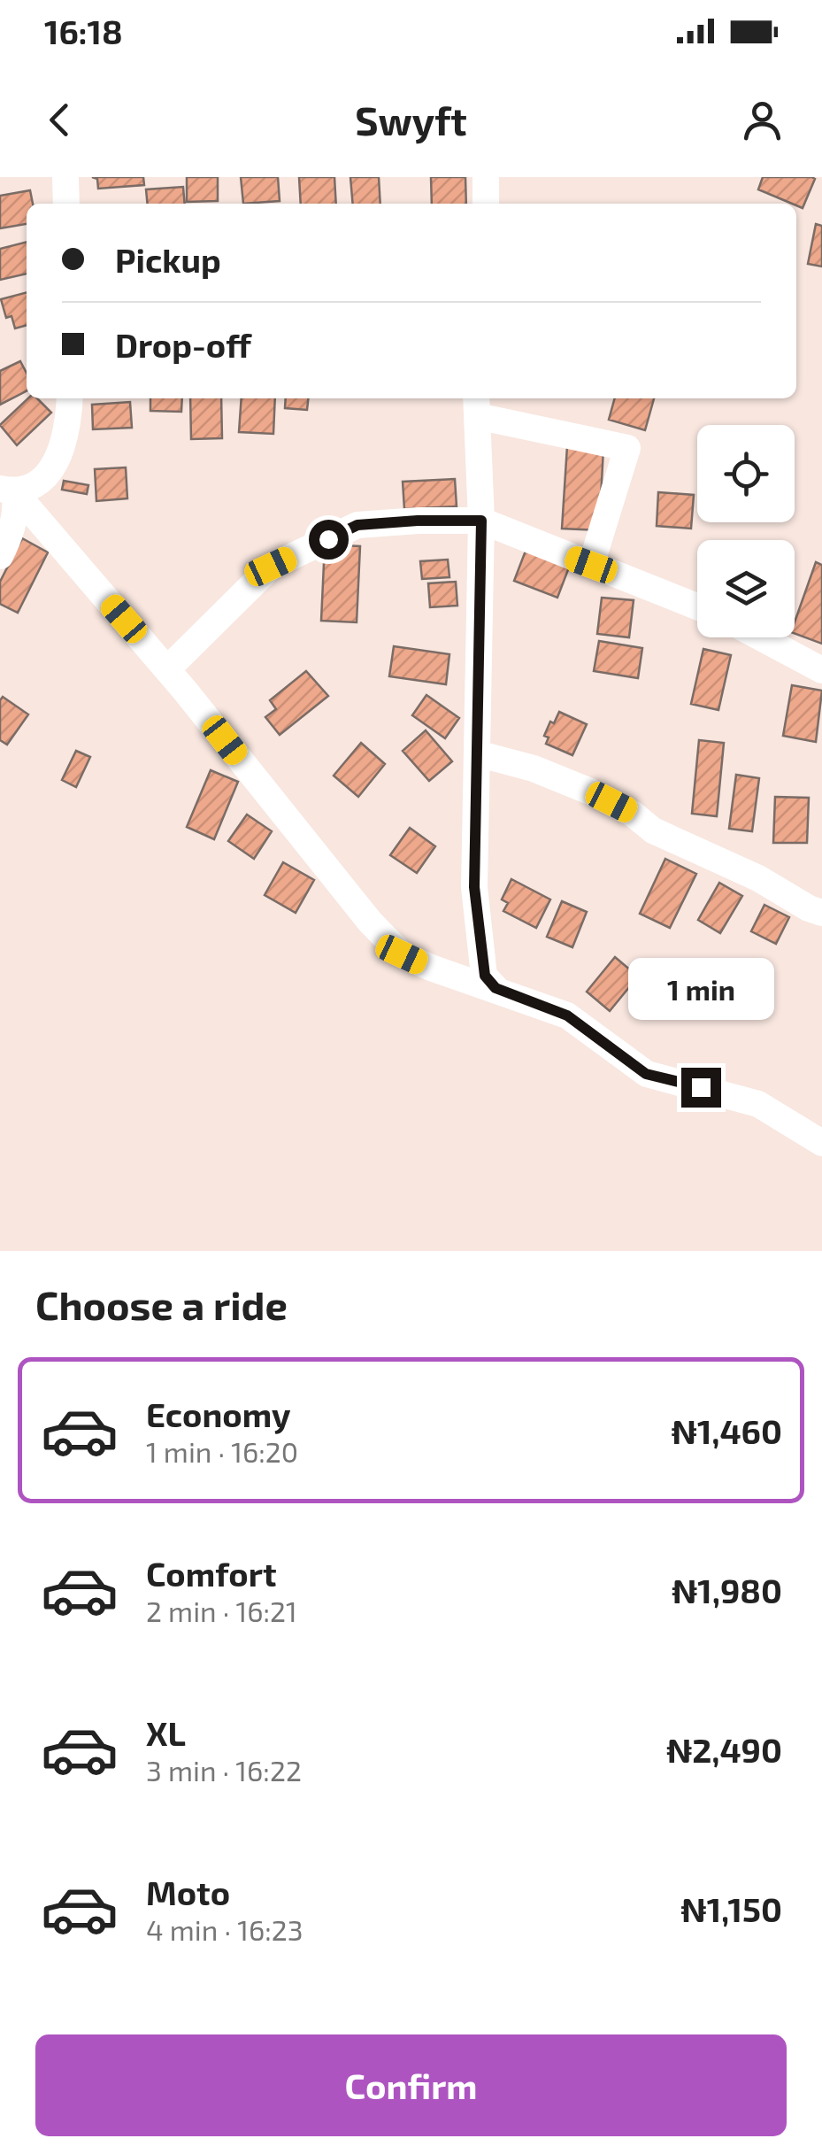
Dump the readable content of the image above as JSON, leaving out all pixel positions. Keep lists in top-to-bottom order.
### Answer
{
  "page": {
    "status": "16:18",
    "header": "Swyft",
    "banner": ["Pickup", "Drop-off"],
    "bubble": "1 min",
    "heading": "Choose a ride",
    "list": [
      {
        "name": "Economy",
        "note": "1 min · 16:20",
        "value": "₦1,460"
      },
      {
        "name": "Comfort",
        "note": "2 min · 16:21",
        "value": "₦1,980"
      },
      {
        "name": "XL",
        "note": "3 min · 16:22",
        "value": "₦2,490"
      },
      {
        "name": "Moto",
        "note": "4 min · 16:23",
        "value": "₦1,150"
      }
    ],
    "buttons": "Confirm"
  }
}
